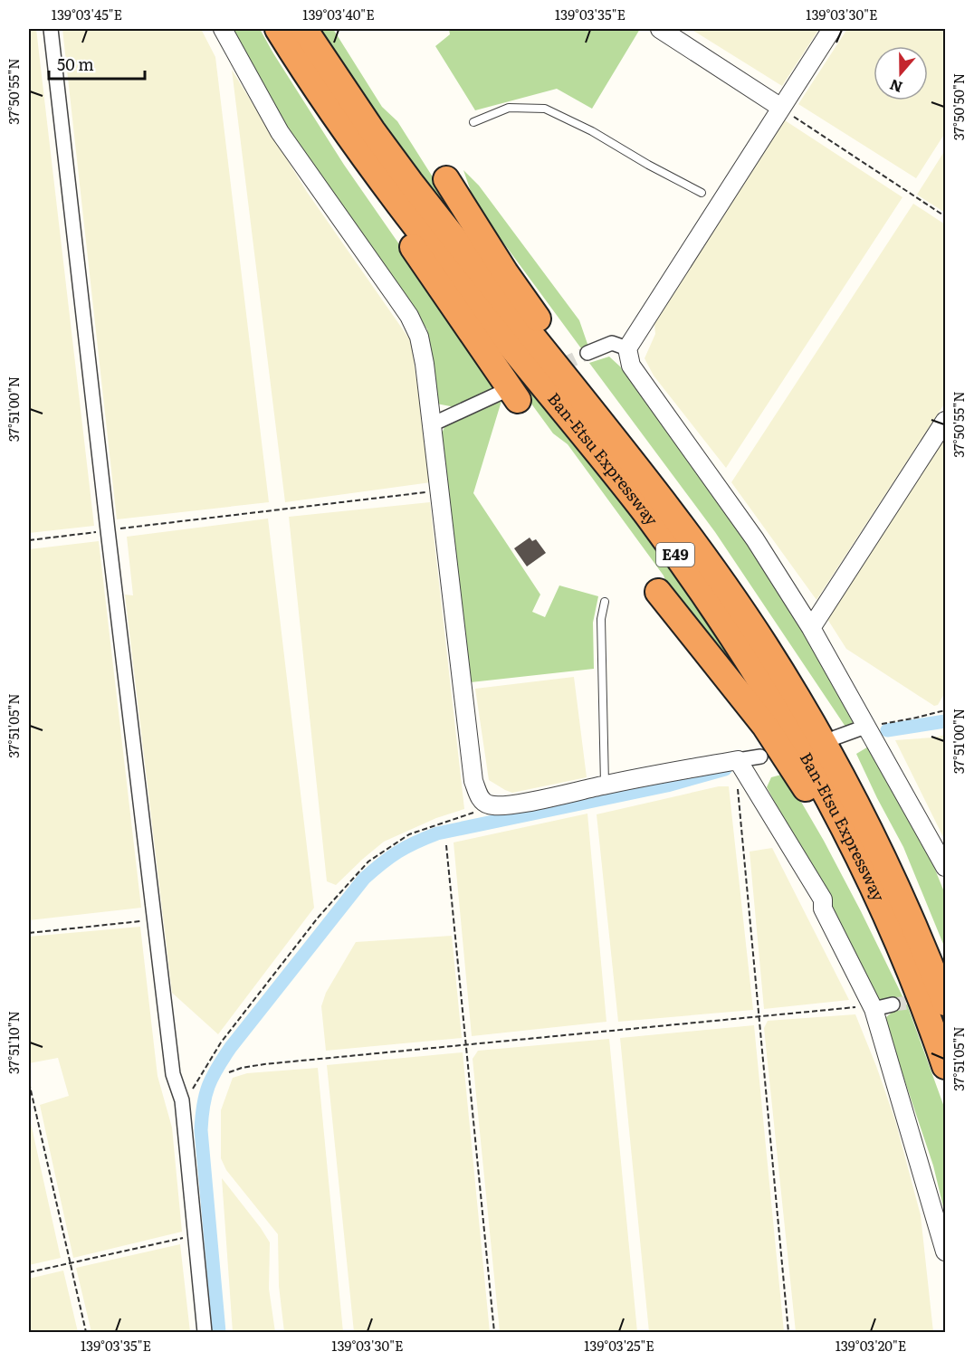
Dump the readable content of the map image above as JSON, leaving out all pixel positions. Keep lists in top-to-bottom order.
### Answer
{
  "streets": {
    "highway": ["Ban-Etsu Expressway", "E49"]
  },
  "scale_bar": "50 m",
  "north": "bottom",
  "coordinates": [
    "139°03'45\"E",
    "139°03'40\"E",
    "139°03'35\"E",
    "139°03'30\"E",
    "37°50'55\"N",
    "37°50'50\"N",
    "37°51'00\"N",
    "37°51'05\"N",
    "37°51'10\"N",
    "139°03'25\"E",
    "139°03'20\"E"
  ]
}
